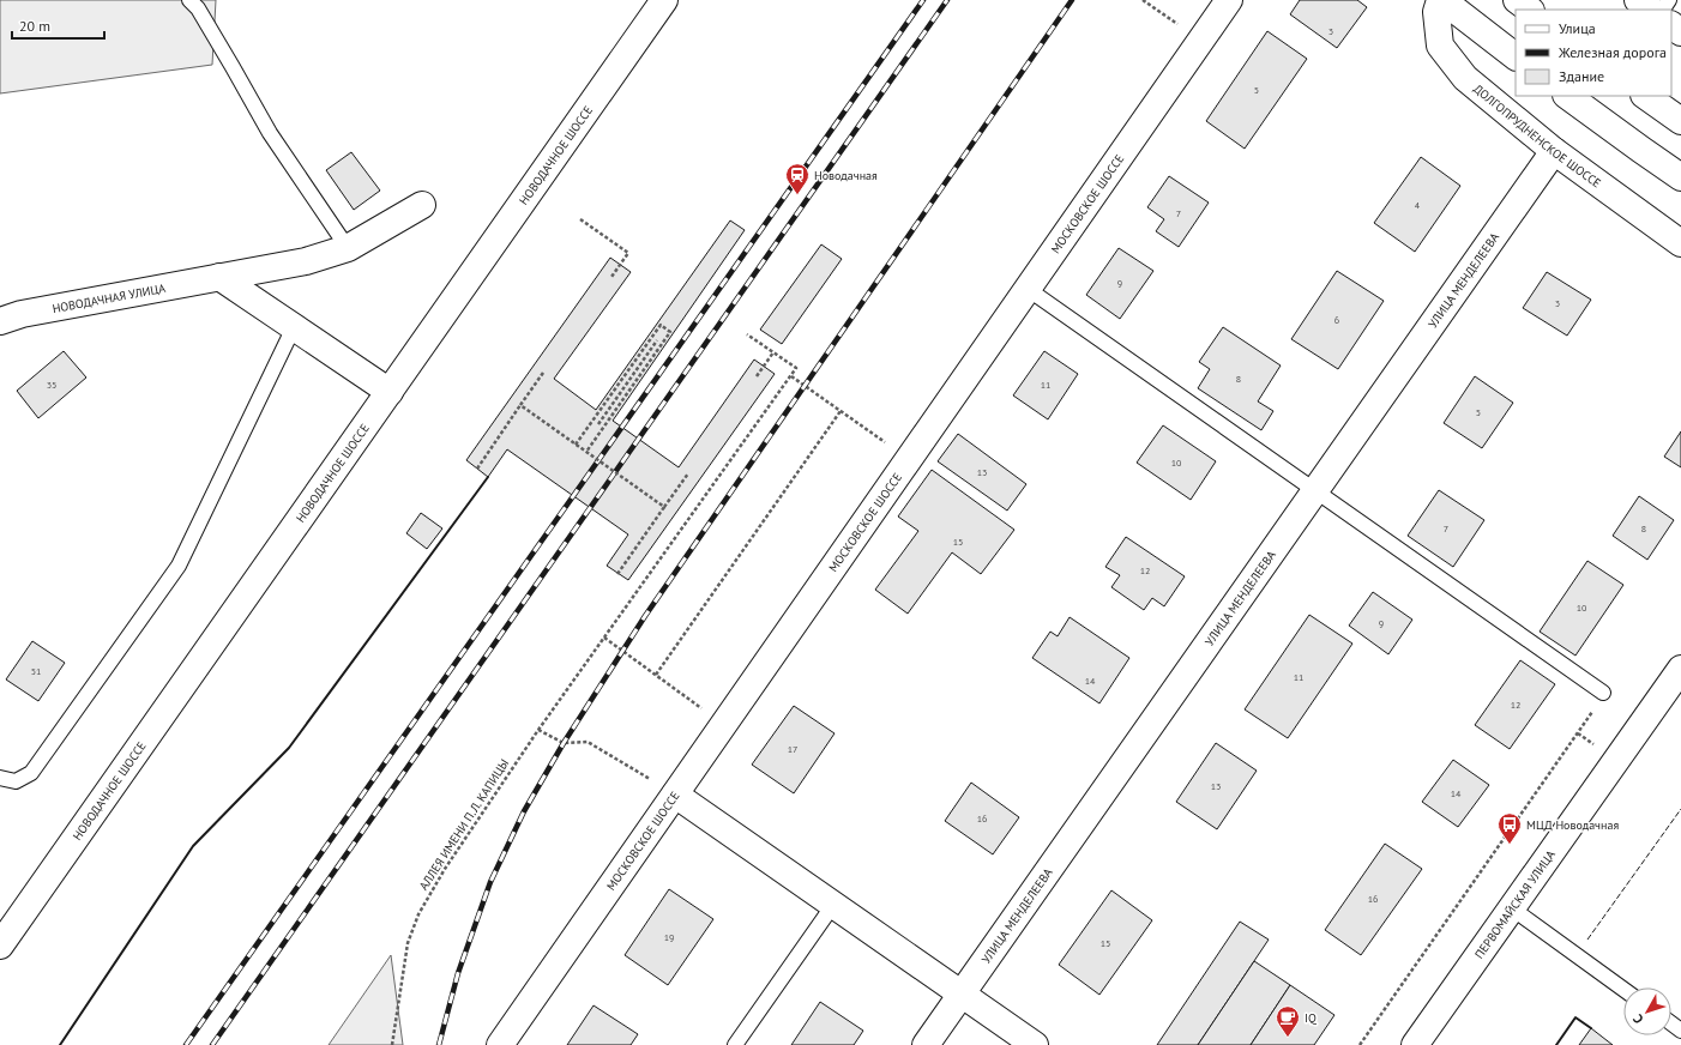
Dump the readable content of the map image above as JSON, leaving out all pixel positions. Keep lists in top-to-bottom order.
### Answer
{
  "streets": {
    "street": [
      "ДОЛГОПРУДНЕНСКОЕ ШОССЕ",
      "НОВОДАЧНОЕ ШОССЕ",
      "МОСКОВСКОЕ ШОССЕ",
      "УЛИЦА МЕНДЕЛЕЕВА",
      "НОВОДАЧНАЯ УЛИЦА",
      "ПЕРВОМАЙСКАЯ УЛИЦА"
    ],
    "path": ["АЛЛЕЯ ИМЕНИ П.Л. КАПИЦЫ"]
  },
  "crossings": [
    ["ДОЛГОПРУДНЕНСКОЕ ШОССЕ", "УЛИЦА МЕНДЕЛЕЕВА"]
  ],
  "places": {
    "station": ["Новодачная"],
    "bus stop": ["МЦД Новодачная"],
    "cafe": ["IQ"]
  },
  "house_numbers": [
    "3",
    "5",
    "4",
    "7",
    "9",
    "3",
    "6",
    "8",
    "35",
    "11",
    "5",
    "10",
    "13",
    "7",
    "8",
    "15",
    "12",
    "10",
    "9",
    "51",
    "11",
    "14",
    "12",
    "17",
    "13",
    "14",
    "16",
    "16",
    "19",
    "15"
  ],
  "legend": ["Улица", "Железная дорога", "Здание"],
  "scale_bar": "20 m",
  "north": "bottom left"
}
